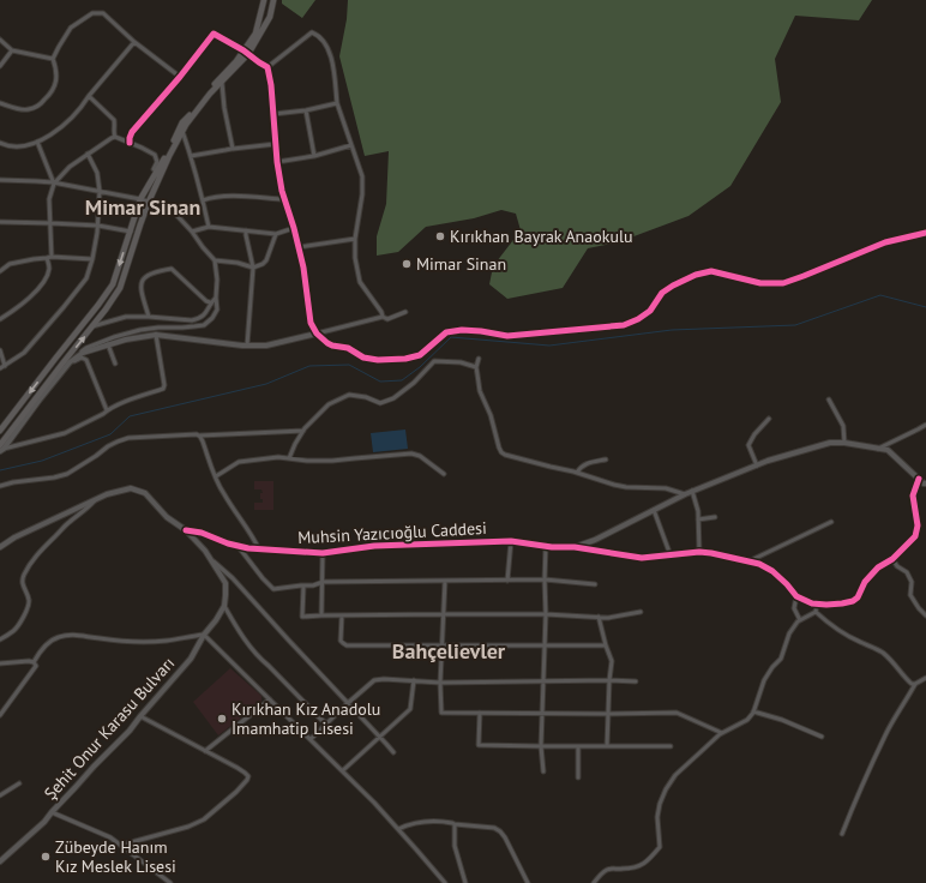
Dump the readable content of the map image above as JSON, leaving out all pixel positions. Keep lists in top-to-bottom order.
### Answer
{
  "streets": {
    "street": ["Muhsin Yazıcıoğlu Caddesi", "Şehit Onur Karasu Bulvarı"]
  },
  "districts": ["Mimar Sinan", "Bahçelievler"],
  "places": [
    "Kırıkhan Bayrak Anaokulu",
    "Mimar Sinan",
    "Kırıkhan Kız Anadolu İmamhatip Lisesi",
    "Zübeyde Hanım Kız Meslek Lisesi"
  ]
}
